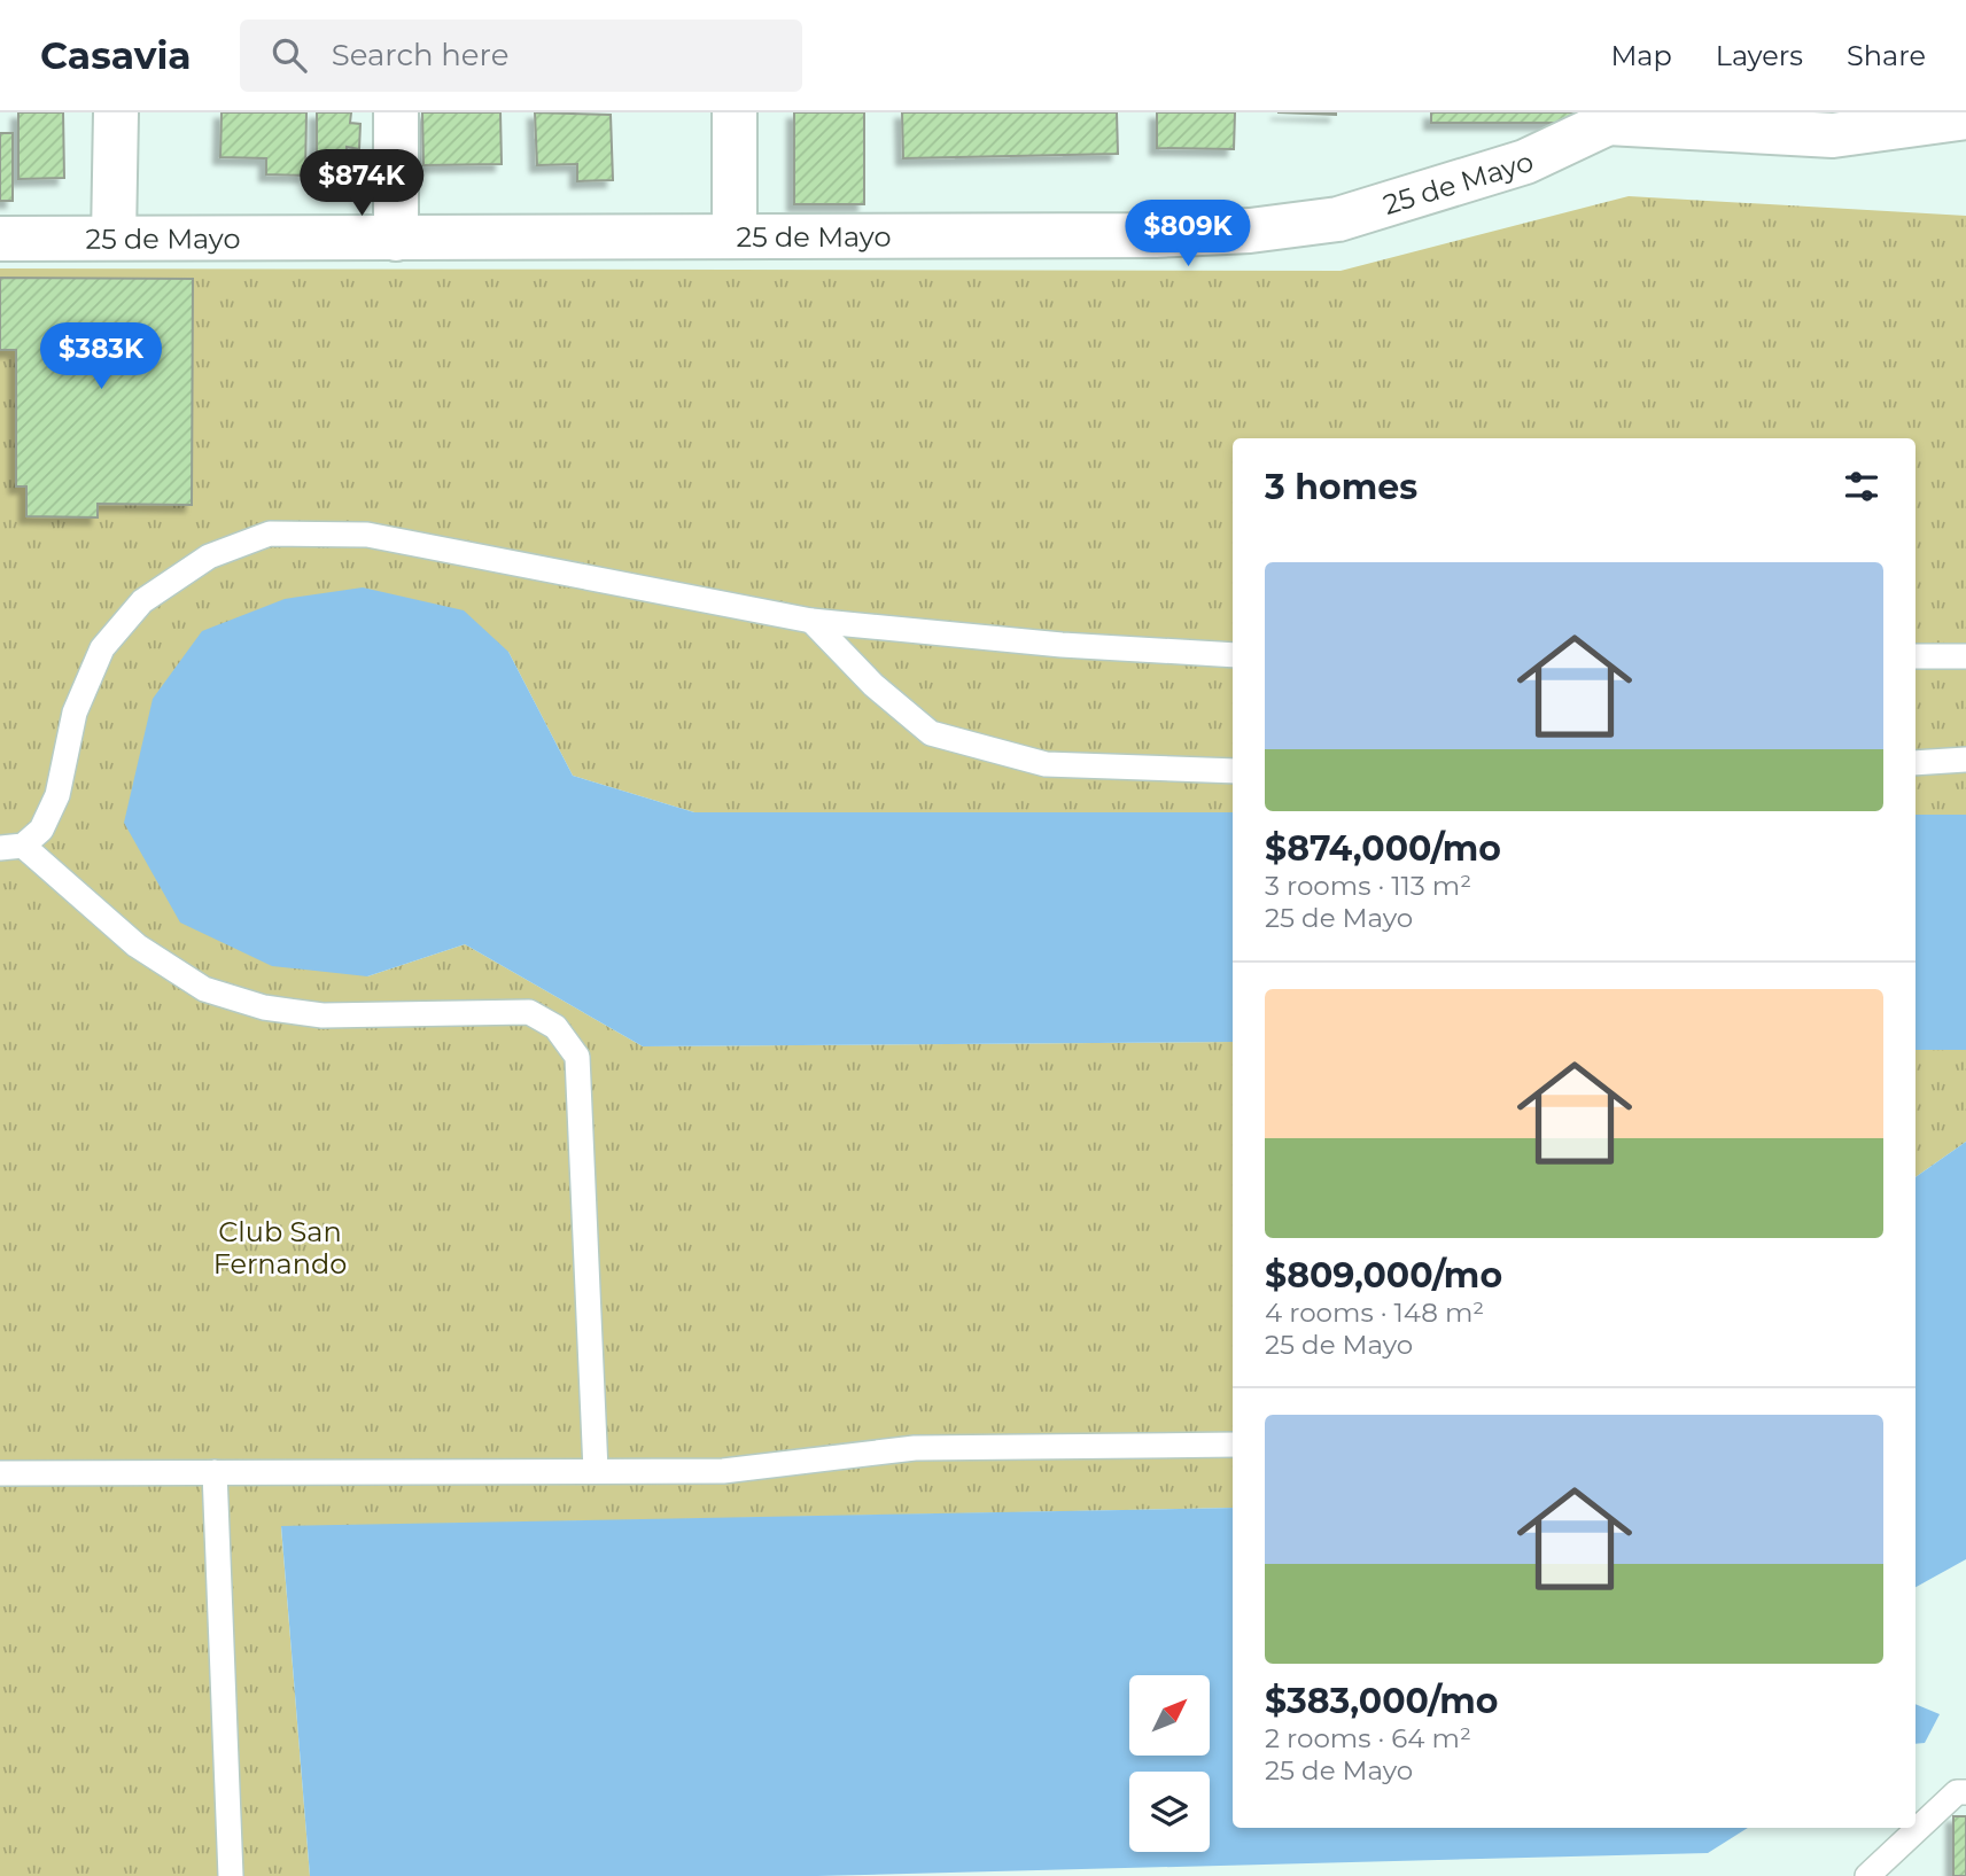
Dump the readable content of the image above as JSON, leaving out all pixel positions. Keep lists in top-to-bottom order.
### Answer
{
  "streets": {
    "street": ["25 de Mayo"]
  },
  "parks": ["Club San Fernando"],
  "north": "top right",
  "page": {
    "header": "Casavia",
    "search": "Search here",
    "nav": ["Map", "Layers", "Share"],
    "price": ["$874K", "$809K", "$383K"],
    "heading": "3 homes",
    "list": [
      {
        "name": "$874,000/mo",
        "note": "3 rooms · 113 m² · 25 de Mayo"
      },
      {
        "name": "$809,000/mo",
        "note": "4 rooms · 148 m² · 25 de Mayo"
      },
      {
        "name": "$383,000/mo",
        "note": "2 rooms · 64 m² · 25 de Mayo"
      }
    ]
  }
}
